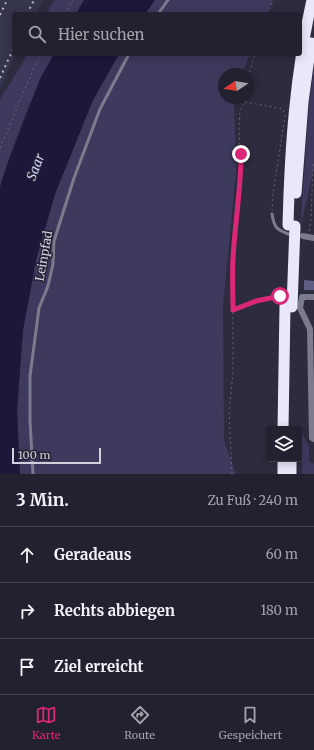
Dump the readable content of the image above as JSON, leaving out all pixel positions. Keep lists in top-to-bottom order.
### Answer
{
  "streets": {
    "lane": ["Leinpfad"]
  },
  "water": ["Saar"],
  "scale_bar": "100 m",
  "north": "left",
  "page": {
    "search": "Hier suchen",
    "scale": "100 m",
    "heading": ["3 Min.", "Zu Fuß · 240 m"],
    "list": [
      ["Geradeaus", "60 m"],
      ["Rechts abbiegen", "180 m"],
      "Ziel erreicht"
    ],
    "nav": ["Karte", "Route", "Gespeichert"]
  }
}
